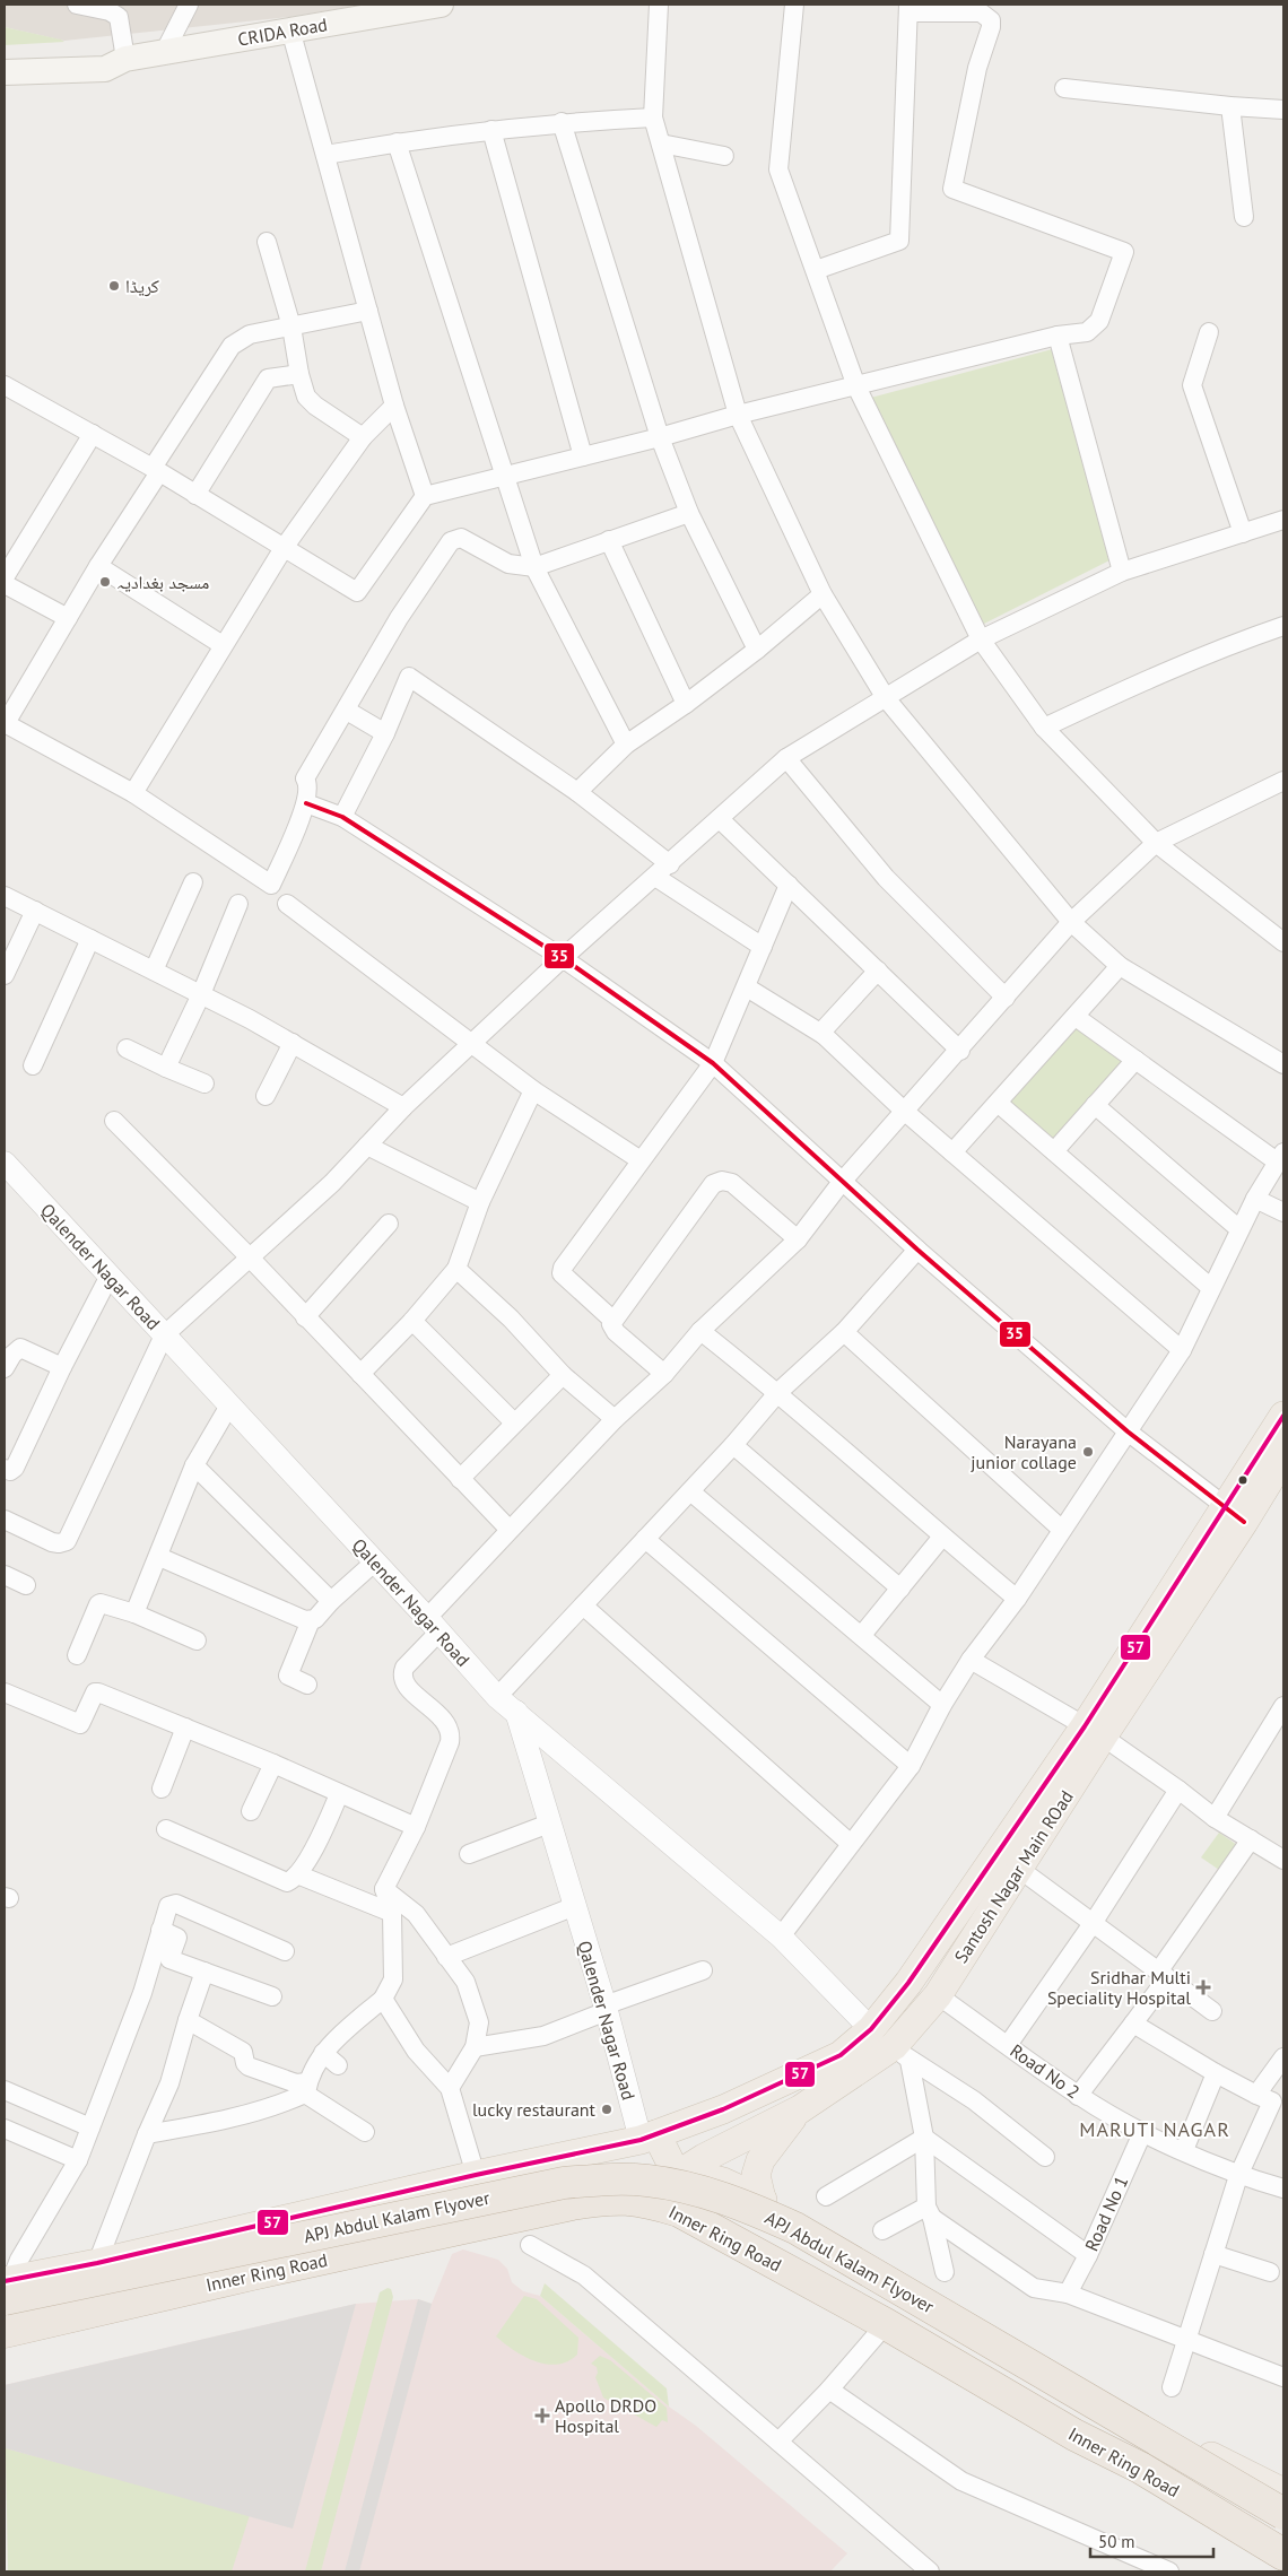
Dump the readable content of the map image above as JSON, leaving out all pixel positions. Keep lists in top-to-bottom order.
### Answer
{
  "streets": {
    "highway": ["APJ Abdul Kalam Flyover", "Inner Ring Road"],
    "main road": ["CRIDA Road", "Santosh Nagar Main ROad"],
    "street": ["Qalender Nagar Road", "Road No 2", "Road No 1"]
  },
  "crossings": [
    ["Qalender Nagar Road", "Santosh Nagar Main ROad"],
    ["Santosh Nagar Main ROad", "Road No 2"],
    ["Santosh Nagar Main ROad", "Inner Ring Road"],
    ["Road No 2", "Road No 1"]
  ],
  "districts": ["MARUTI NAGAR"],
  "places": {
    "other": [
      "کریڈا",
      "مسجد بغدادیہ",
      "Narayana junior collage",
      "lucky restaurant"
    ],
    "health": ["Sridhar Multi Speciality Hospital", "Apollo DRDO Hospital"]
  },
  "lines": ["transit line 35", "transit line 57"],
  "scale_bar": "50 m"
}
